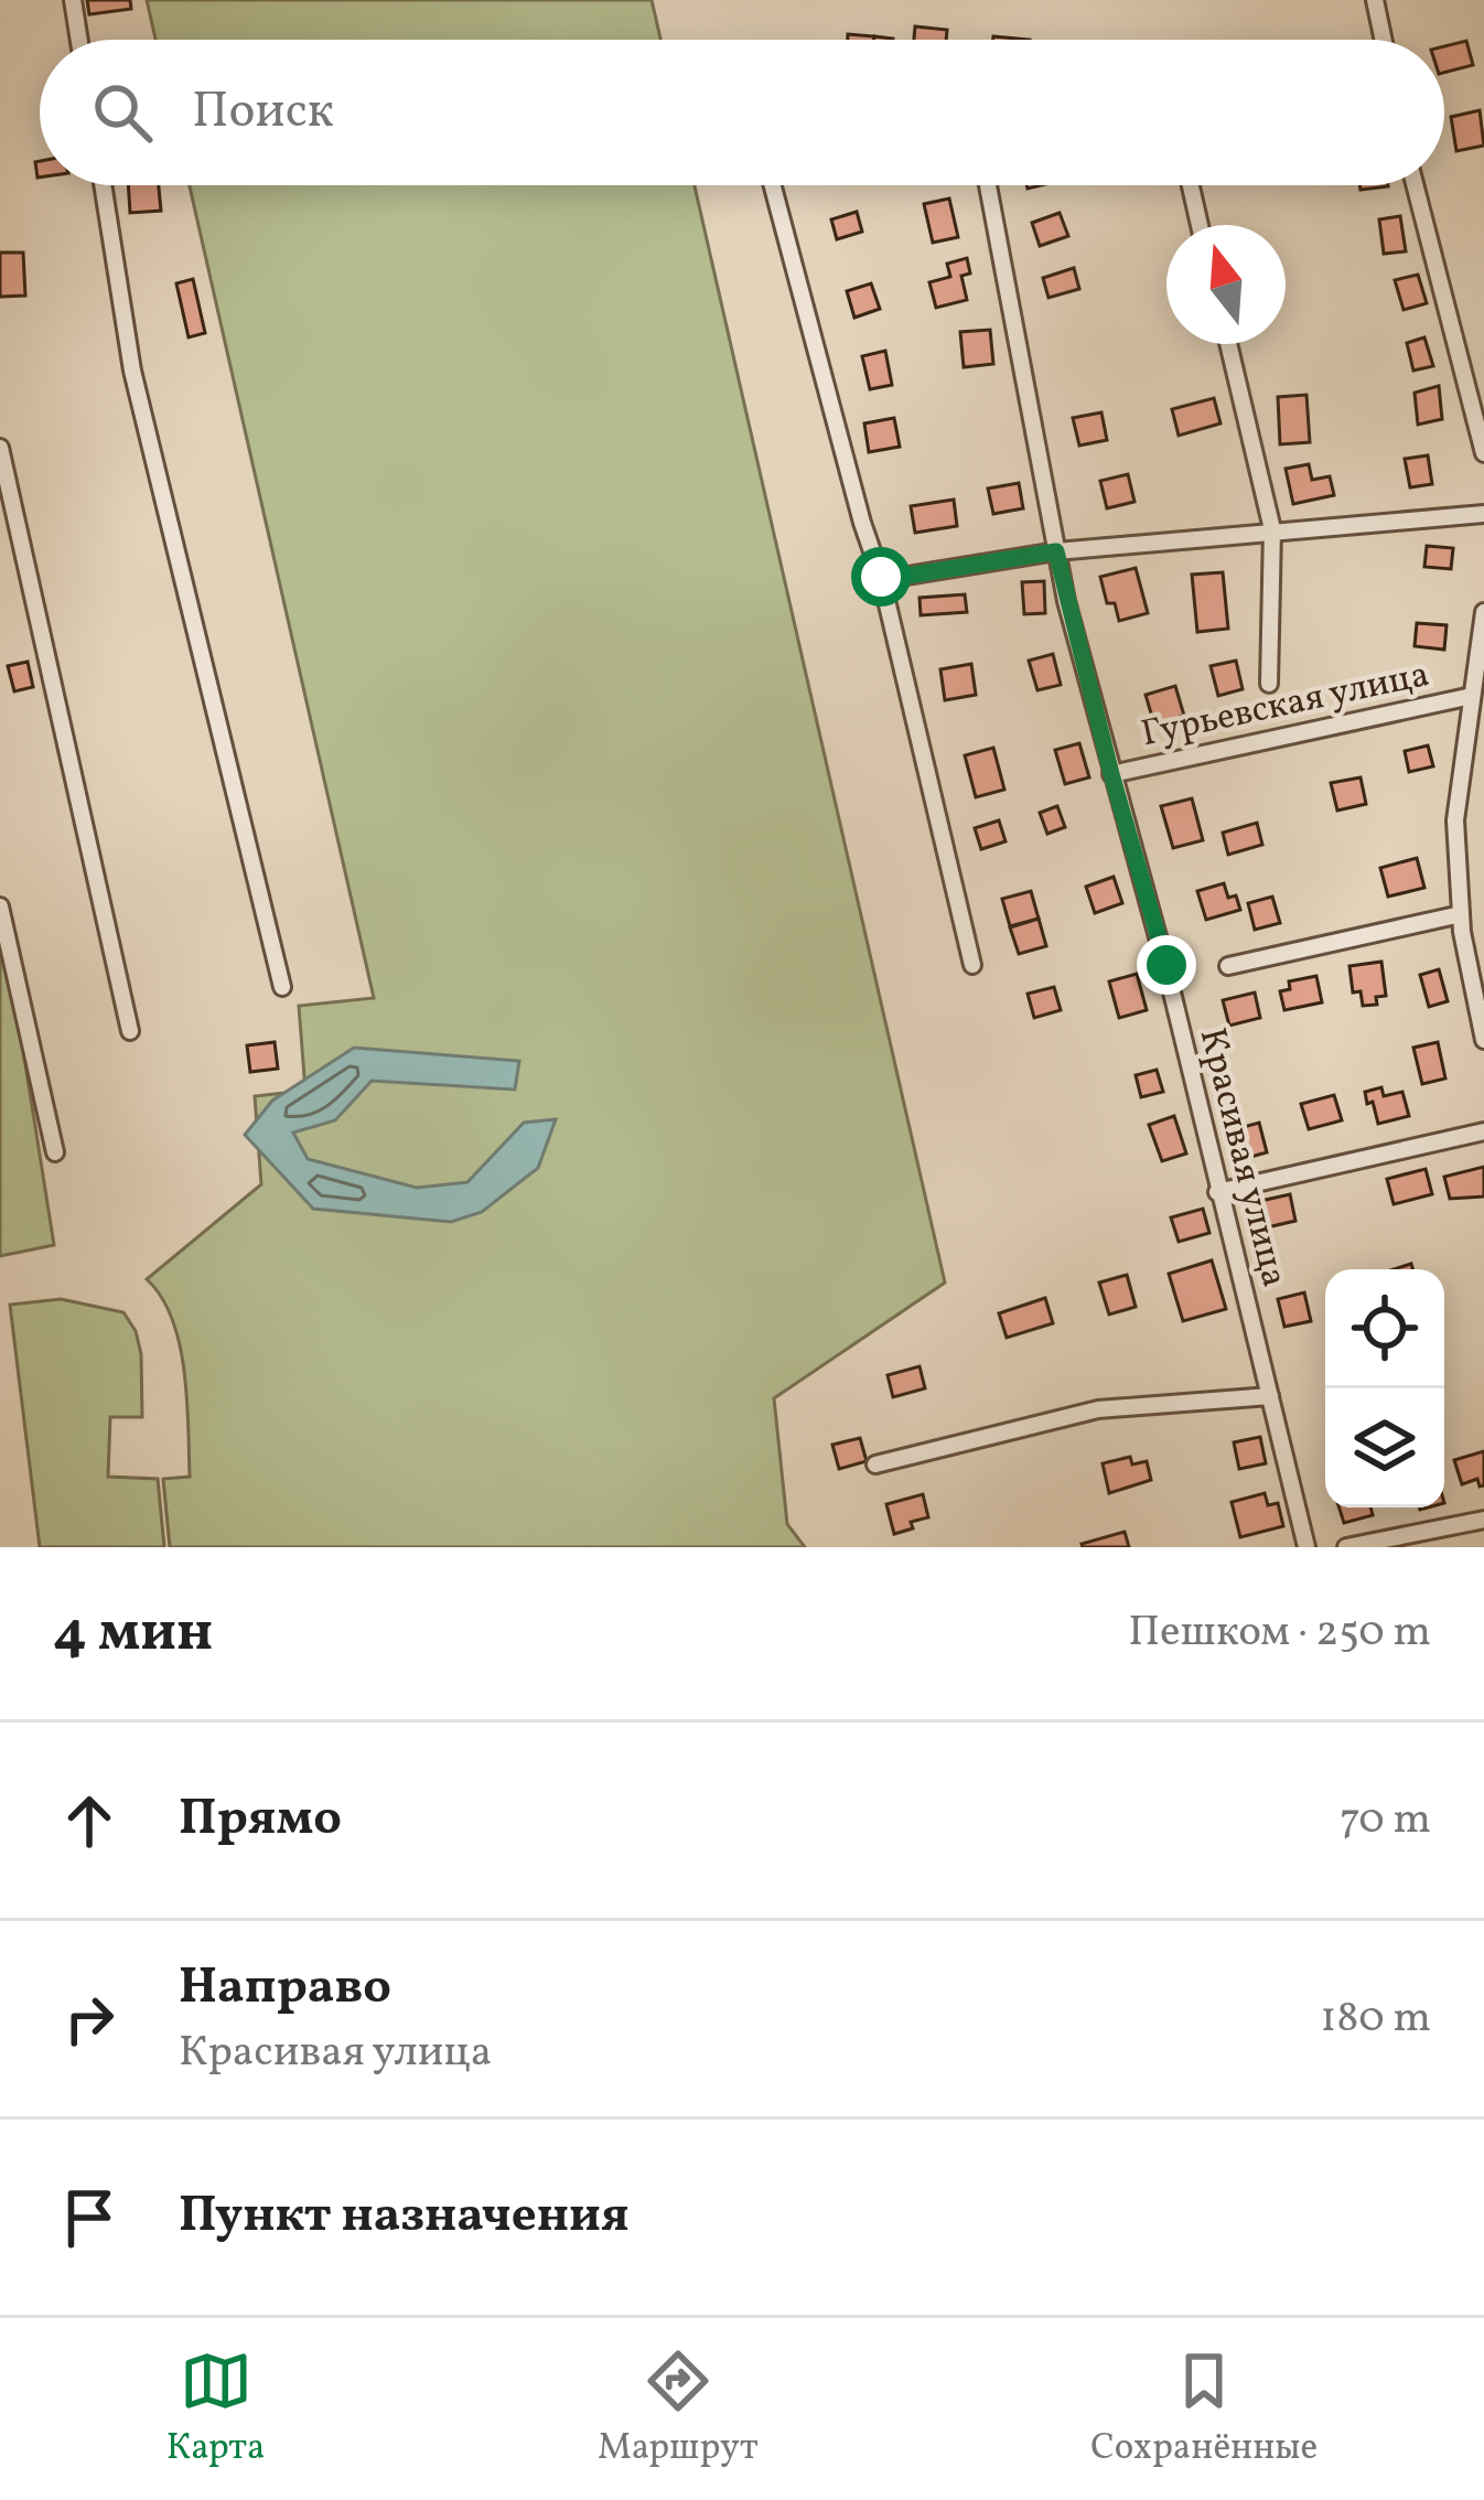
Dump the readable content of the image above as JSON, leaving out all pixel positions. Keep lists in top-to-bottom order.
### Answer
{
  "streets": {
    "street": ["Гурьевская улица", "Красивая улица"]
  },
  "crossings": [
    ["Гурьевская улица", "Красивая улица"]
  ],
  "north": "top",
  "page": {
    "search": "Поиск",
    "heading": ["4 мин", "Пешком · 250 m"],
    "list": [
      ["Прямо", "70 m"],
      ["Направо", "Красивая улица", "180 m"],
      "Пункт назначения"
    ],
    "nav": ["Карта", "Маршрут", "Сохранённые"]
  }
}
